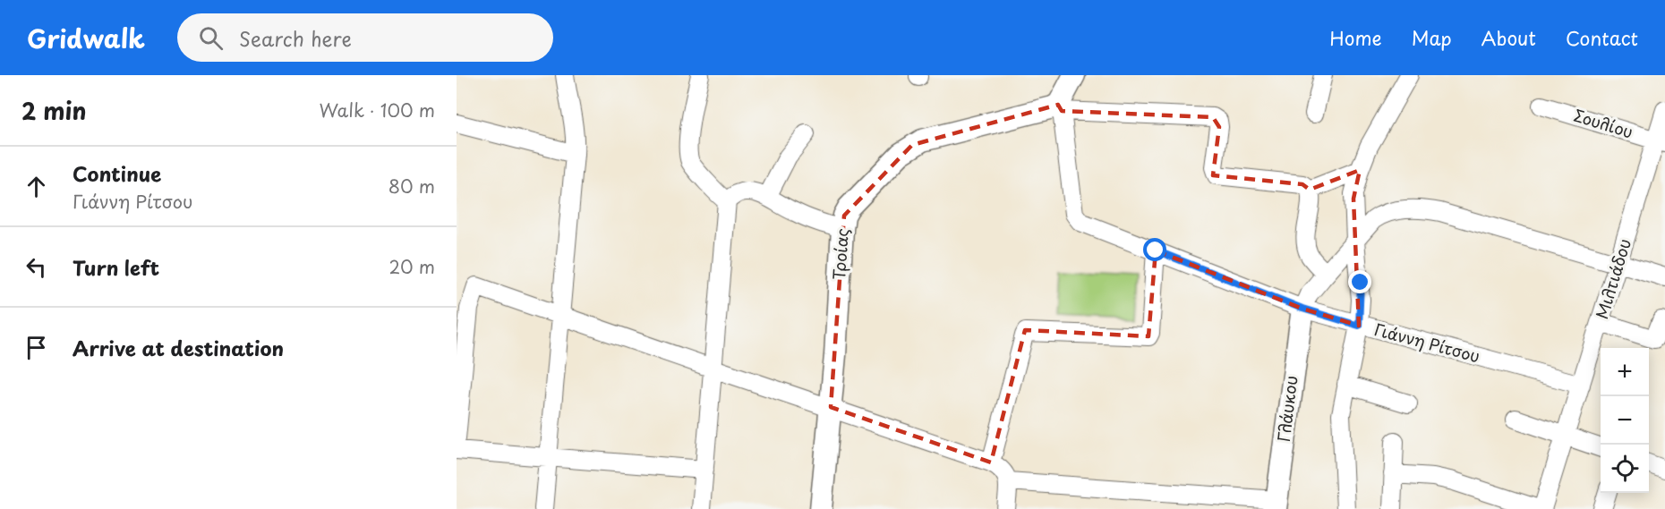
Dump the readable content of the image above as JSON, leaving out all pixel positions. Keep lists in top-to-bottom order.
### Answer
{
  "streets": {
    "street": [
      "Σουλίου",
      "Τροίας",
      "Μιλτιάδου",
      "Γιάννη Ρίτσου",
      "Γλάυκου"
    ]
  },
  "crossings": [
    ["Σουλίου", "Μιλτιάδου"],
    ["Τροίας", "Γιάννη Ρίτσου"],
    ["Μιλτιάδου", "Γιάννη Ρίτσου"],
    ["Γιάννη Ρίτσου", "Γλάυκου"]
  ],
  "page": {
    "header": "Gridwalk",
    "search": "Search here",
    "nav": [
      "Home",
      "Map",
      "About",
      "Contact"
    ],
    "heading": ["2 min", "Walk · 100 m"],
    "list": [
      ["Continue", "Γιάννη Ρίτσου", "80 m"],
      ["Turn left", "20 m"],
      "Arrive at destination"
    ],
    "map_buttons": ["+", "−"]
  }
}
